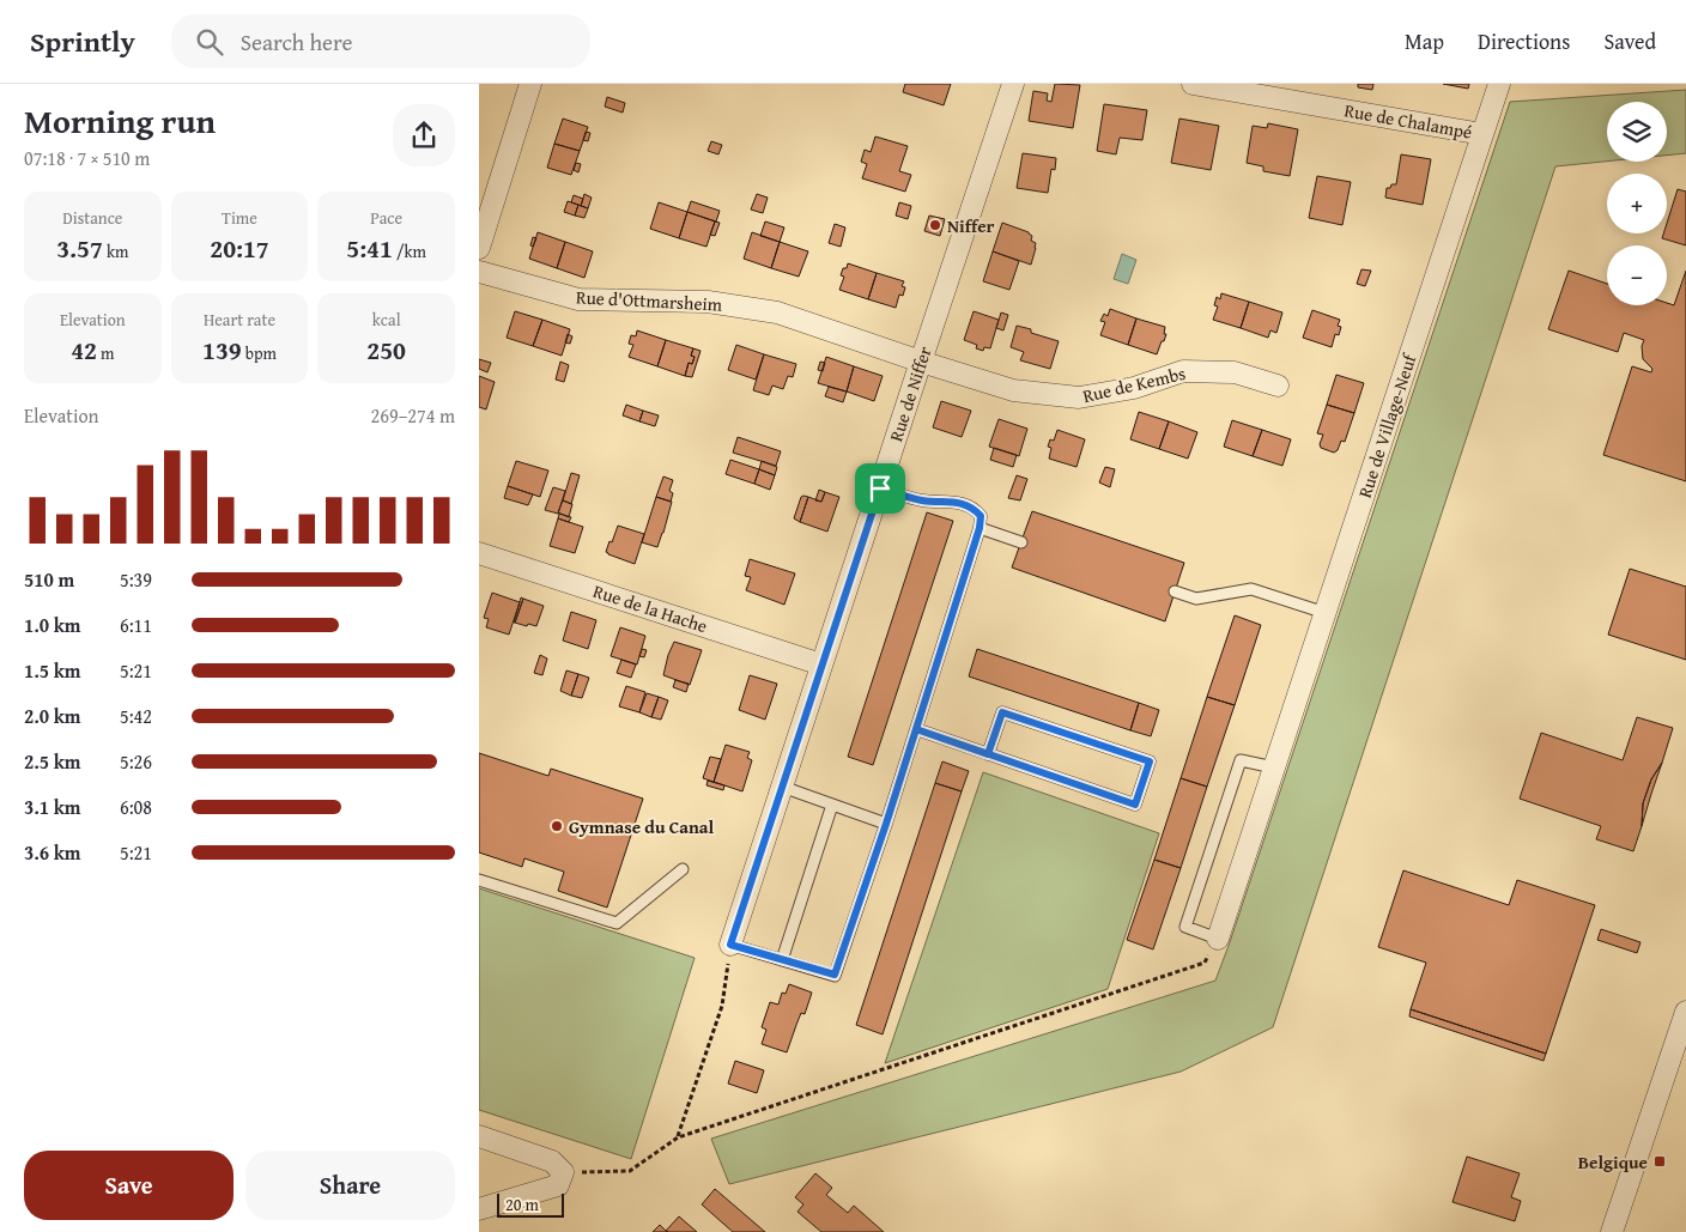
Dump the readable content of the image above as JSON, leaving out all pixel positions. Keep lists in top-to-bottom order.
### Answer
{
  "streets": {
    "street": [
      "Rue de Chalampé",
      "Rue d'Ottmarsheim",
      "Rue de Kembs",
      "Rue de Niffer",
      "Rue de Village-Neuf",
      "Rue de la Hache"
    ]
  },
  "crossings": [
    ["Rue de Chalampé", "Rue de Village-Neuf"],
    ["Rue d'Ottmarsheim", "Rue de Kembs"],
    ["Rue d'Ottmarsheim", "Rue de Niffer"],
    ["Rue de Kembs", "Rue de Niffer"],
    ["Rue de Niffer", "Rue de la Hache"]
  ],
  "places": {
    "other": ["Niffer", "Gymnase du Canal"],
    "transit": ["Belgique"]
  },
  "scale_bar": "20 m",
  "page": {
    "header": "Sprintly",
    "search": "Search here",
    "nav": ["Map", "Directions", "Saved"],
    "heading": ["Morning run", "07:18 · 7 × 510 m"],
    "map_buttons": ["+", "−"],
    "stats": [
      ["Distance", "3.57 km"],
      ["Time", "20:17"],
      ["Pace", "5:41 /km"],
      ["Elevation", "42 m"],
      ["Heart rate", "139 bpm"],
      ["kcal", "250"]
    ],
    "chart": ["Elevation", "269–274 m"],
    "list": [
      {
        "name": "510 m",
        "note": "5:39"
      },
      {
        "name": "1.0 km",
        "note": "6:11"
      },
      {
        "name": "1.5 km",
        "note": "5:21"
      },
      {
        "name": "2.0 km",
        "note": "5:42"
      },
      {
        "name": "2.5 km",
        "note": "5:26"
      },
      {
        "name": "3.1 km",
        "note": "6:08"
      },
      {
        "name": "3.6 km",
        "note": "5:21"
      }
    ],
    "buttons": ["Save", "Share"],
    "scale": "20 m"
  }
}
